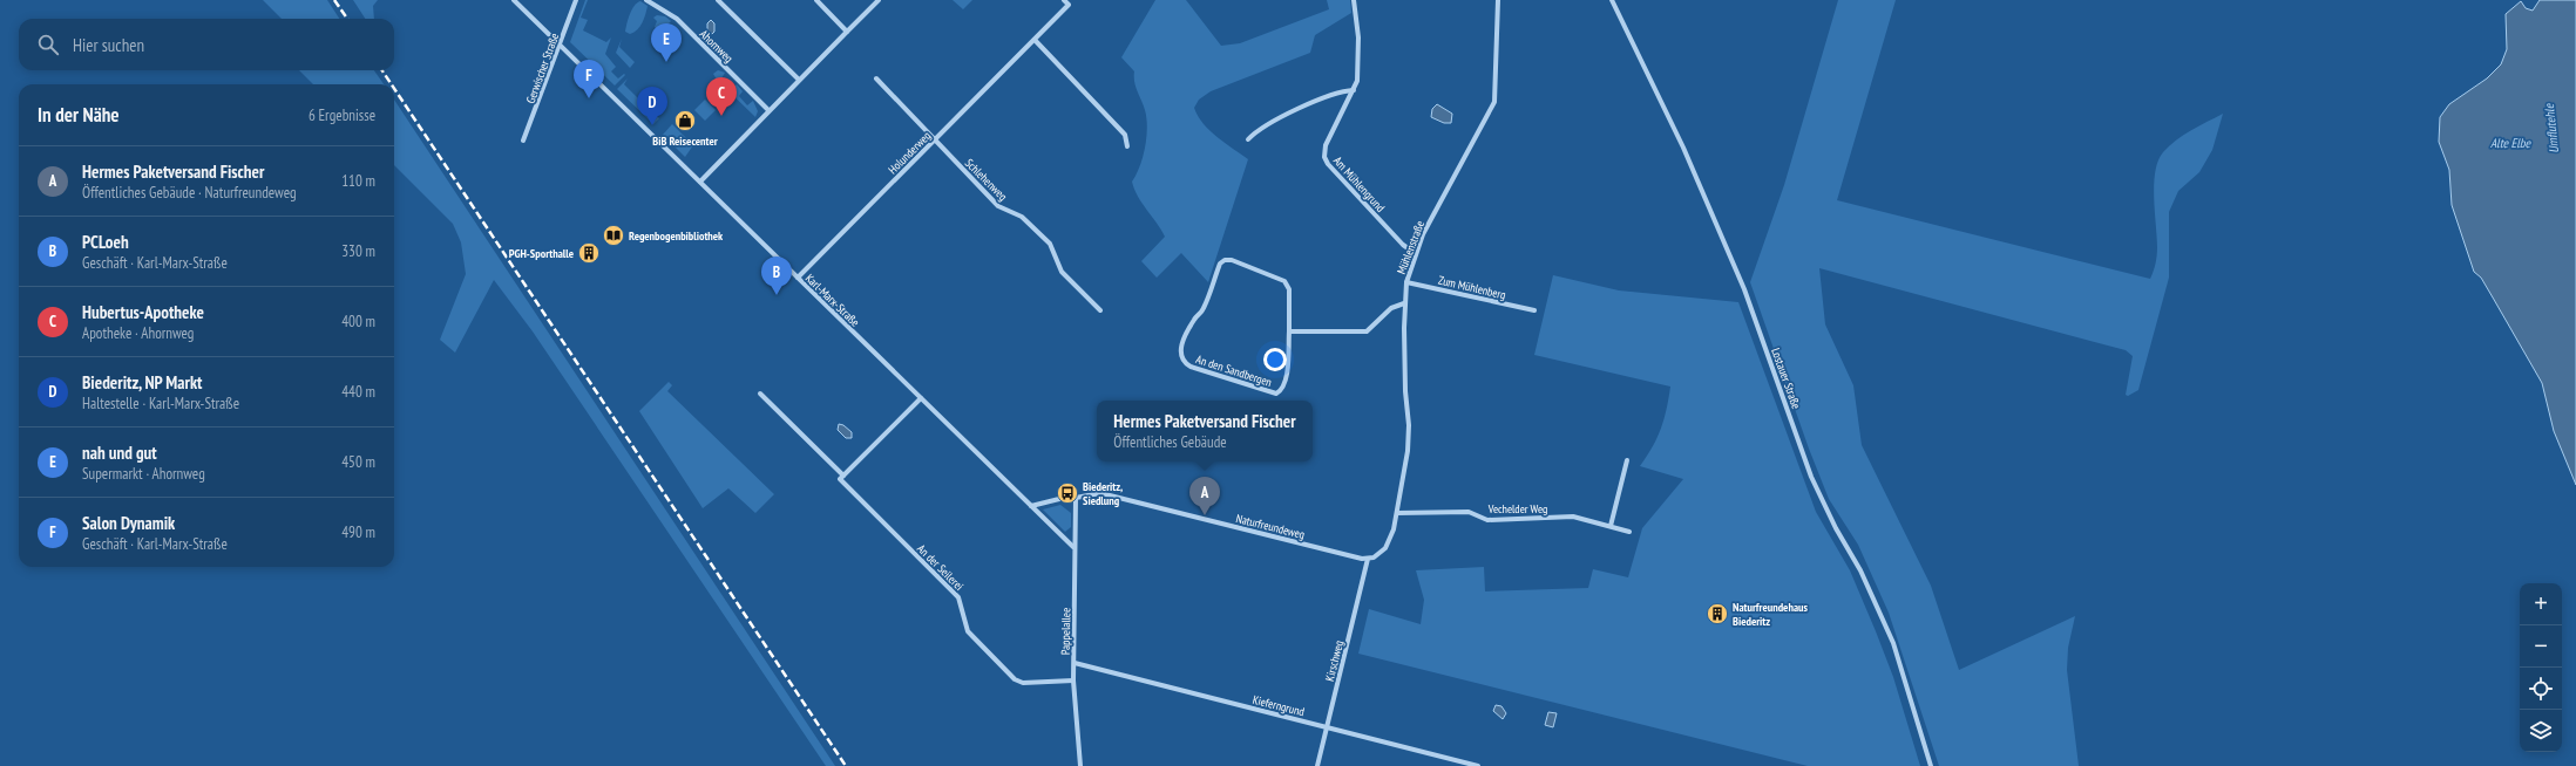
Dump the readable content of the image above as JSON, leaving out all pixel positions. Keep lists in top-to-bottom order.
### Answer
{
  "streets": {
    "street": [
      "Ahornweg",
      "Gerwischer Straße",
      "Holunderweg",
      "Schlehenweg",
      "Am Mühlengrund",
      "Mühlenstraße",
      "Zum Mühlenberg",
      "Karl-Marx-Straße",
      "An den Sandbergen",
      "Lostauer Straße",
      "Vechelder Weg",
      "Naturfreundeweg",
      "An der Seilerei",
      "Pappelallee",
      "Kirschweg",
      "Kieferngrund"
    ]
  },
  "crossings": [
    ["Gerwischer Straße", "Karl-Marx-Straße"],
    ["Holunderweg", "Schlehenweg"],
    ["Holunderweg", "Karl-Marx-Straße"],
    ["Am Mühlengrund", "Mühlenstraße"],
    ["Mühlenstraße", "Zum Mühlenberg"],
    ["Mühlenstraße", "Vechelder Weg"],
    ["Mühlenstraße", "Naturfreundeweg"],
    ["Mühlenstraße", "Kirschweg"],
    ["Karl-Marx-Straße", "Naturfreundeweg"],
    ["Karl-Marx-Straße", "Pappelallee"],
    ["Naturfreundeweg", "Pappelallee"],
    ["Naturfreundeweg", "Kirschweg"],
    ["An der Seilerei", "Pappelallee"],
    ["Pappelallee", "Kieferngrund"],
    ["Kirschweg", "Kieferngrund"]
  ],
  "water": ["Umflutehle", "Alte Elbe"],
  "places": {
    "shop": ["BiB Reisecenter"],
    "library": ["Regenbogenbibliothek"],
    "building": ["PGH-Sporthalle", "Naturfreundehaus Biederitz"],
    "bus stop": ["Biederitz, Siedlung"]
  },
  "page": {
    "search": "Hier suchen",
    "pins": [
      "E",
      "F",
      "C",
      "D",
      "B",
      "A"
    ],
    "heading": ["In der Nähe", "6 Ergebnisse"],
    "list": [
      {
        "mark": "A",
        "name": "Hermes Paketversand Fischer",
        "note": "Öffentliches Gebäude · Naturfreundeweg",
        "value": "110 m"
      },
      {
        "mark": "B",
        "name": "PCLoeh",
        "note": "Geschäft · Karl-Marx-Straße",
        "value": "330 m"
      },
      {
        "mark": "C",
        "name": "Hubertus-Apotheke",
        "note": "Apotheke · Ahornweg",
        "value": "400 m"
      },
      {
        "mark": "D",
        "name": "Biederitz, NP Markt",
        "note": "Haltestelle · Karl-Marx-Straße",
        "value": "440 m"
      },
      {
        "mark": "E",
        "name": "nah und gut",
        "note": "Supermarkt · Ahornweg",
        "value": "450 m"
      },
      {
        "mark": "F",
        "name": "Salon Dynamik",
        "note": "Geschäft · Karl-Marx-Straße",
        "value": "490 m"
      }
    ],
    "popup": ["Hermes Paketversand Fischer", "Öffentliches Gebäude"],
    "map_buttons": ["+", "−"]
  }
}
